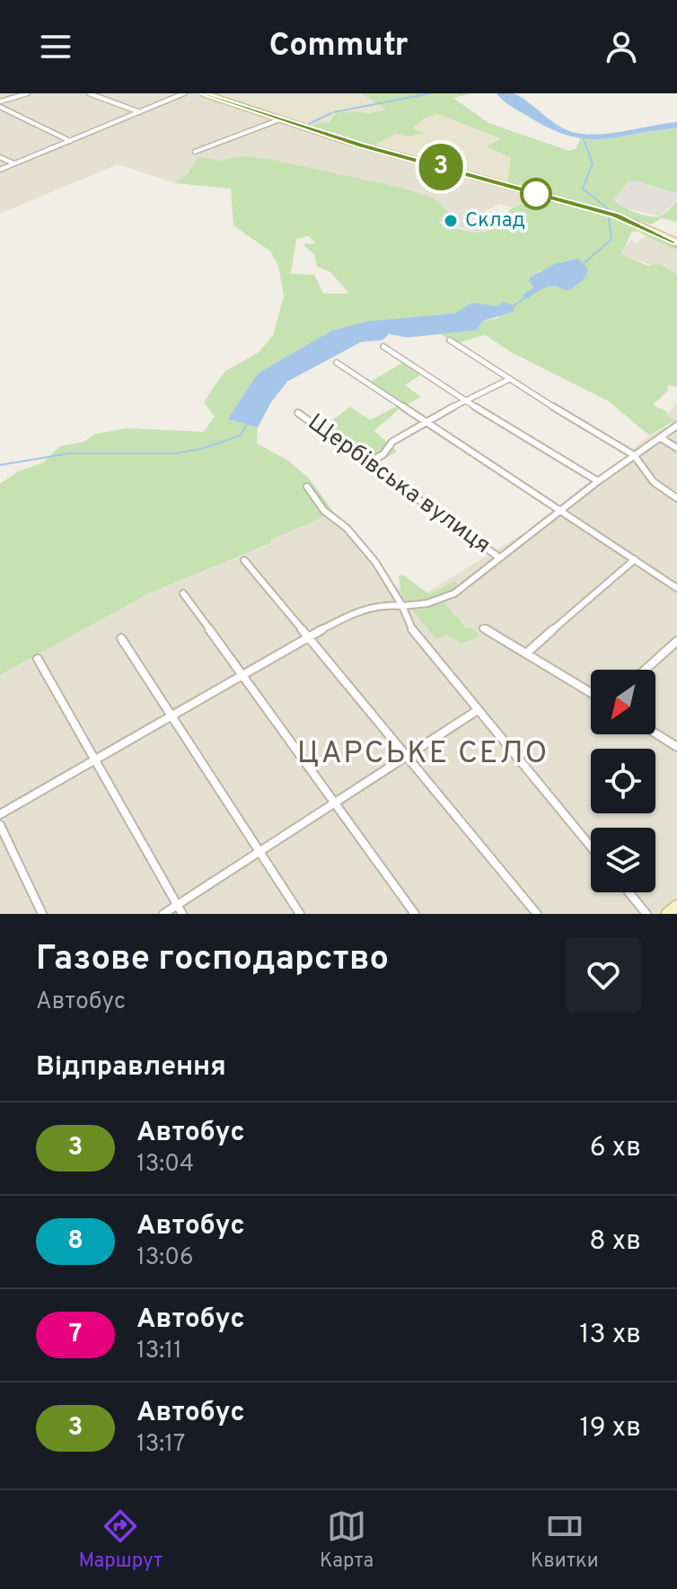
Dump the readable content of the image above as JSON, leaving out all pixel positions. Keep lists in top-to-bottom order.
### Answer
{
  "streets": {
    "street": ["Щербівська вулиця"]
  },
  "districts": ["ЦАРСЬКЕ СЕЛО"],
  "places": ["Склад"],
  "lines": ["bus line 3"],
  "north": "bottom left",
  "page": {
    "header": "Commutr",
    "on_map": "3",
    "heading": [
      ["Газове господарство", "Автобус"],
      "Відправлення"
    ],
    "list": [
      {
        "mark": "3",
        "name": "Автобус",
        "note": "13:04",
        "value": "6 хв"
      },
      {
        "mark": "8",
        "name": "Автобус",
        "note": "13:06",
        "value": "8 хв"
      },
      {
        "mark": "7",
        "name": "Автобус",
        "note": "13:11",
        "value": "13 хв"
      },
      {
        "mark": "3",
        "name": "Автобус",
        "note": "13:17",
        "value": "19 хв"
      }
    ],
    "tabs": ["Маршрут", "Карта", "Квитки"]
  }
}
